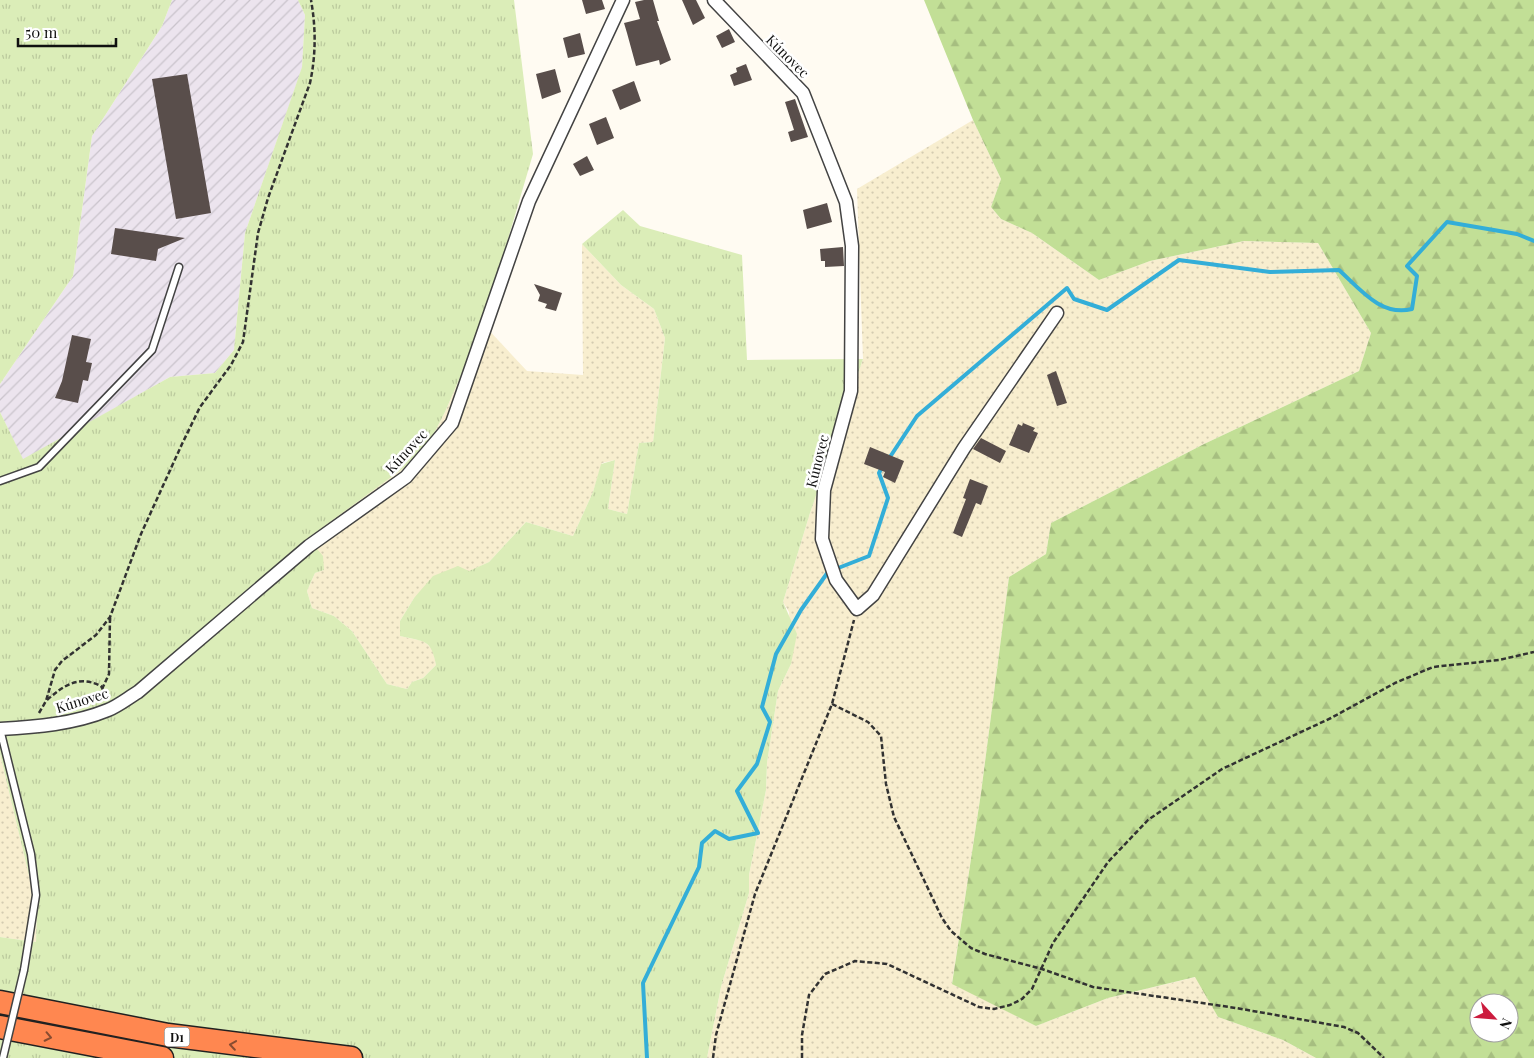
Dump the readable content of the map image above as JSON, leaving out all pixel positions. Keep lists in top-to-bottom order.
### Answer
{
  "streets": {
    "highway": ["D1"],
    "street": ["Kúnovec"]
  },
  "scale_bar": "50 m",
  "north": "bottom right"
}
